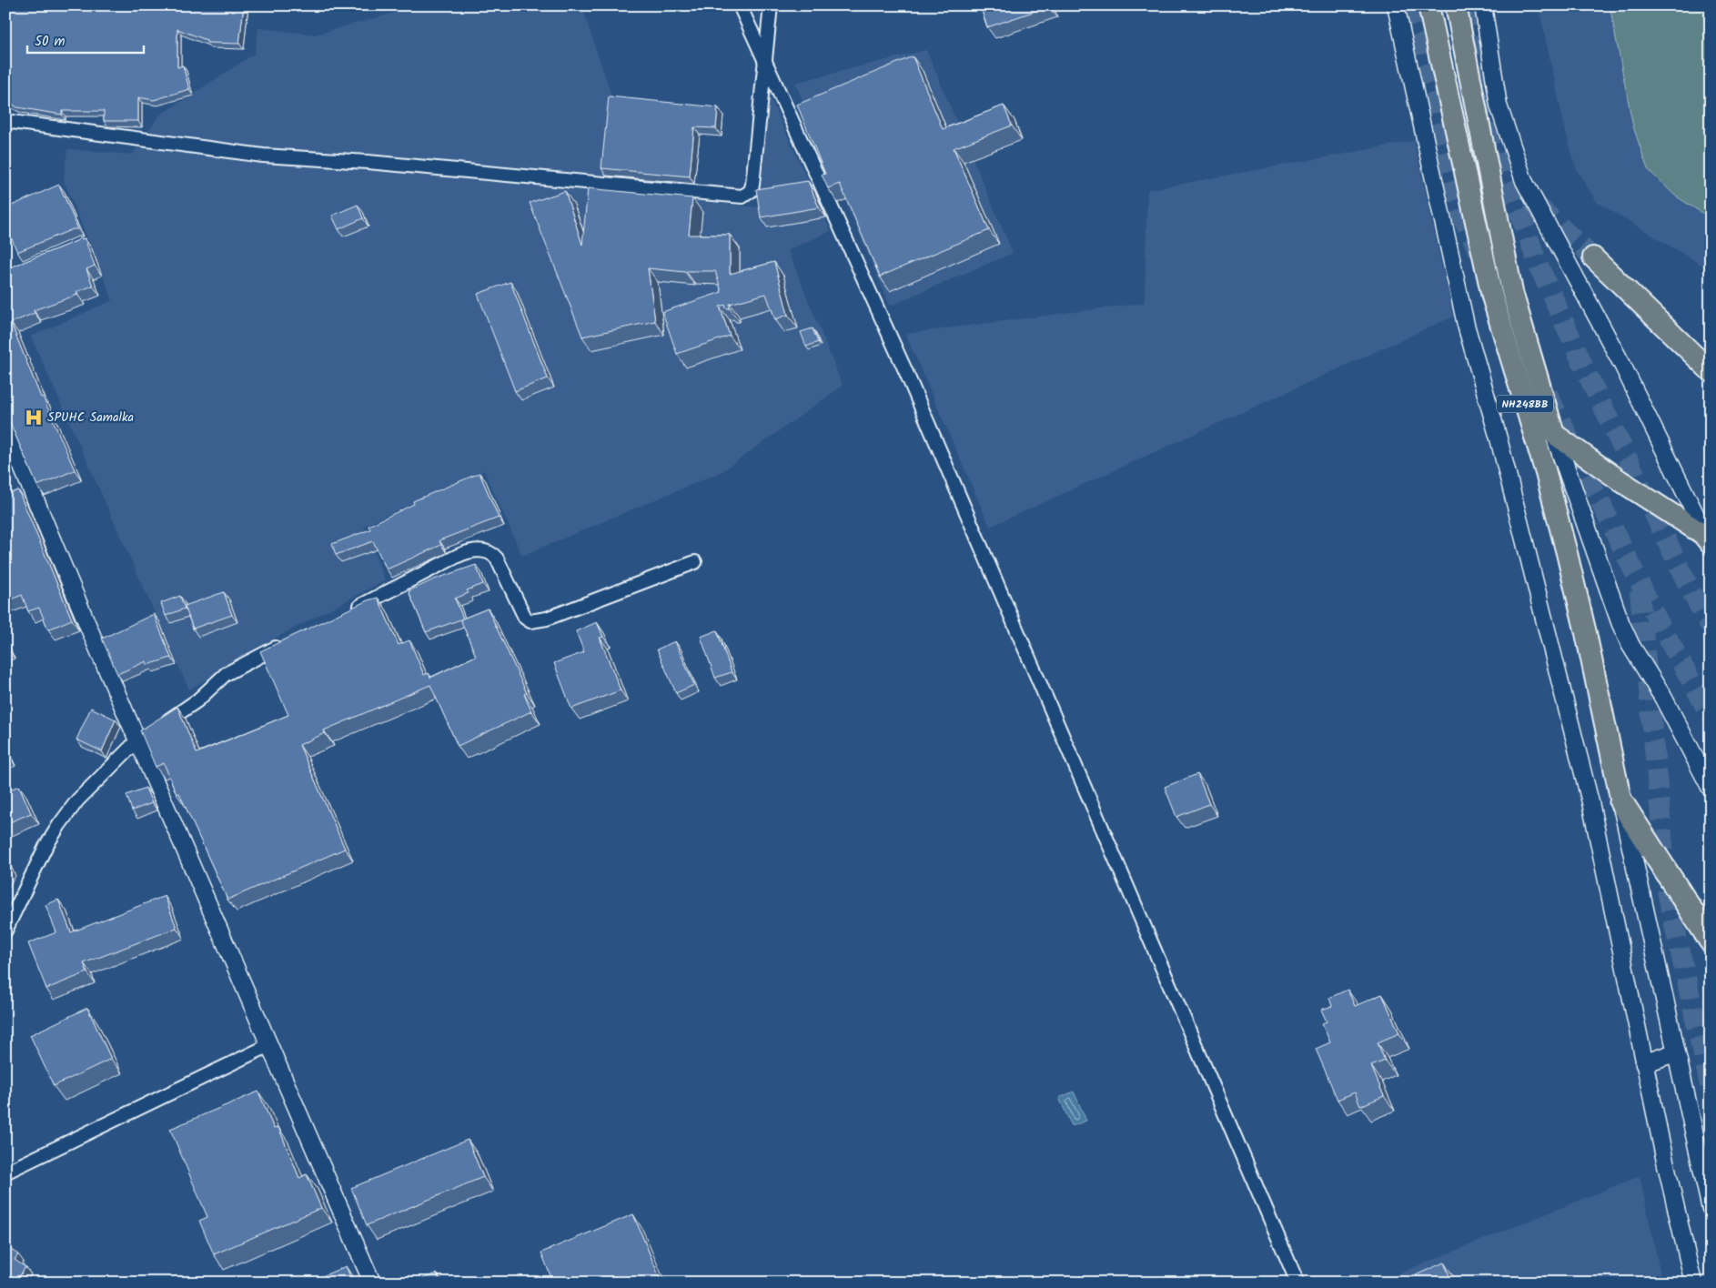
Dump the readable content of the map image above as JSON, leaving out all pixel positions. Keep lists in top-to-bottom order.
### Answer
{
  "streets": {
    "highway": ["NH248BB"]
  },
  "places": {
    "hospital": ["SPUHC Samalka"]
  },
  "scale_bar": "50 m"
}
